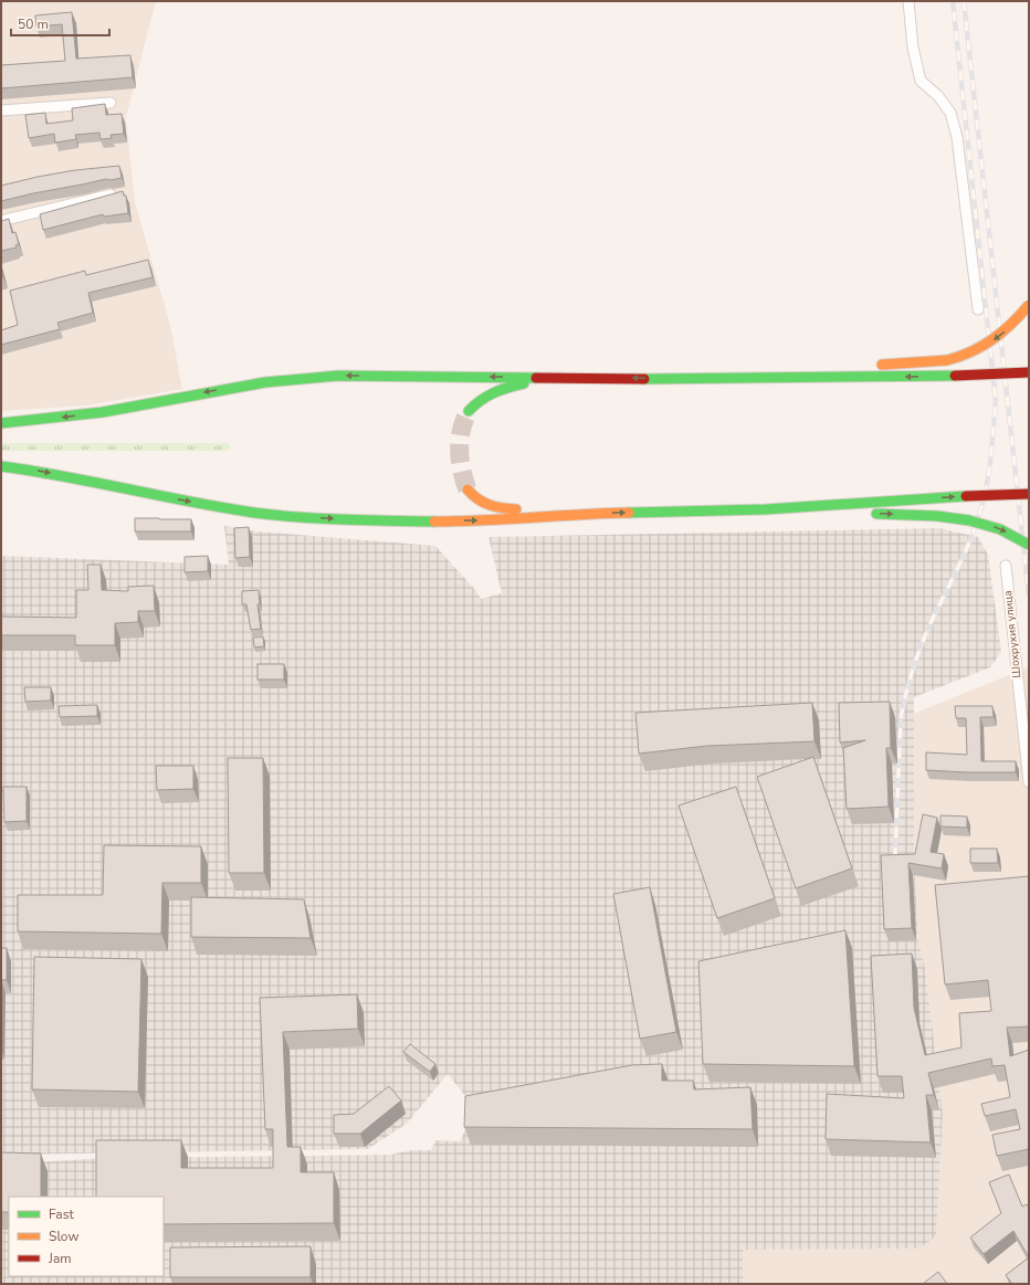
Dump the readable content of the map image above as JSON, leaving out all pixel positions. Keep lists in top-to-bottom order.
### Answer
{
  "streets": {
    "street": ["Шохрухия улица"]
  },
  "legend": ["Fast", "Slow", "Jam"],
  "scale_bar": "50 m"
}
